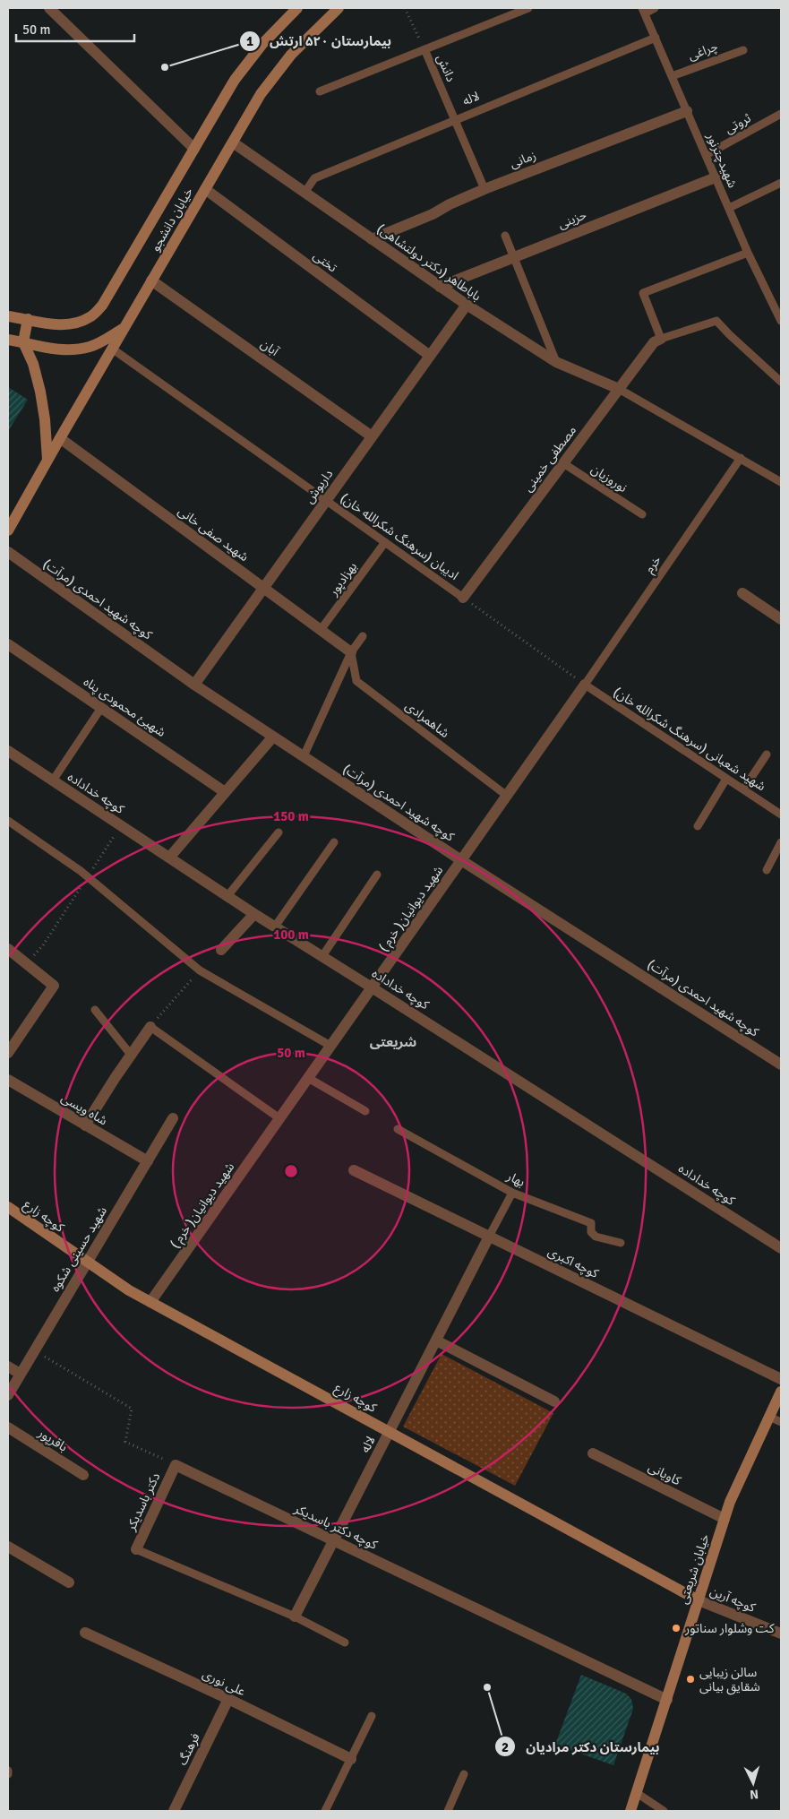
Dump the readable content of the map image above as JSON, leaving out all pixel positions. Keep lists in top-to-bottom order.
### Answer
{
  "streets": {
    "main road": ["خیابان دانشجو", "کوچه زارع", "خیابان شریعتی"],
    "street": [
      "لاله",
      "زمانی",
      "حزینی",
      "تختی",
      "باباطاهر (دکتر دولتشاهی)",
      "آبان",
      "مصطفی خمینی",
      "داریوش",
      "شهید صفی خانی",
      "کوچه شهید احمدی (مرآت)",
      "شهیئ محمودی پناه",
      "کوچه خداداده",
      "شهید دیوانیان( خرم )",
      "شاه ویسی",
      "شهید حسینی شکوه",
      "کوچه اکبری",
      "باقرپور",
      "کاویانی",
      "دکتر باسدیکر",
      "کوچه دکتر باسدیکر",
      "کوچه آرین",
      "علی نوری",
      "فرهنگ"
    ],
    "lane": [
      "چراغی",
      "دانش",
      "ثروتی",
      "شهیدچترنور",
      "نوروزیان",
      "ادیبان (سرهنگ شکرالله خان)",
      "خرم",
      "بهزادپور",
      "شاهمرادی",
      "شهید شعبانی (سرهنگ شکرالله خان)",
      "بهار"
    ]
  },
  "crossings": [
    ["چراغی", "شهیدچترنور"],
    ["دانش", "لاله"],
    ["دانش", "زمانی"],
    ["لاله", "شهیدچترنور"],
    ["لاله", "باباطاهر (دکتر دولتشاهی)"],
    ["لاله", "کوچه زارع"],
    ["لاله", "کوچه اکبری"],
    ["لاله", "کوچه دکتر باسدیکر"],
    ["ثروتی", "شهیدچترنور"],
    ["زمانی", "شهیدچترنور"],
    ["زمانی", "باباطاهر (دکتر دولتشاهی)"],
    ["شهیدچترنور", "حزینی"],
    ["خیابان دانشجو", "تختی"],
    ["خیابان دانشجو", "باباطاهر (دکتر دولتشاهی)"],
    ["خیابان دانشجو", "آبان"],
    ["خیابان دانشجو", "شهید صفی خانی"],
    ["خیابان دانشجو", "ادیبان (سرهنگ شکرالله خان)"],
    ["حزینی", "باباطاهر (دکتر دولتشاهی)"],
    ["تختی", "داریوش"],
    ["باباطاهر (دکتر دولتشاهی)", "مصطفی خمینی"],
    ["باباطاهر (دکتر دولتشاهی)", "داریوش"],
    ["آبان", "داریوش"],
    ["مصطفی خمینی", "نوروزیان"],
    ["مصطفی خمینی", "ادیبان (سرهنگ شکرالله خان)"],
    ["داریوش", "شهید صفی خانی"],
    ["داریوش", "ادیبان (سرهنگ شکرالله خان)"],
    ["داریوش", "کوچه شهید احمدی (مرآت)"],
    ["شهید صفی خانی", "بهزادپور"],
    ["شهید صفی خانی", "شاهمرادی"],
    ["ادیبان (سرهنگ شکرالله خان)", "خرم"],
    ["ادیبان (سرهنگ شکرالله خان)", "بهزادپور"],
    ["ادیبان (سرهنگ شکرالله خان)", "شهید شعبانی (سرهنگ شکرالله خان)"],
    ["ادیبان (سرهنگ شکرالله خان)", "شهید دیوانیان( خرم )"],
    ["خرم", "شهید شعبانی (سرهنگ شکرالله خان)"],
    ["خرم", "شهید دیوانیان( خرم )"],
    ["کوچه شهید احمدی (مرآت)", "شهید دیوانیان( خرم )"],
    ["شاهمرادی", "شهید دیوانیان( خرم )"],
    ["شهید شعبانی (سرهنگ شکرالله خان)", "شهید دیوانیان( خرم )"],
    ["کوچه خداداده", "شهید دیوانیان( خرم )"],
    ["شهید دیوانیان( خرم )", "کوچه زارع"],
    ["شاه ویسی", "شهید حسینی شکوه"],
    ["کوچه زارع", "شهید حسینی شکوه"],
    ["کوچه زارع", "خیابان شریعتی"],
    ["کوچه زارع", "کوچه آرین"],
    ["کاویانی", "خیابان شریعتی"],
    ["دکتر باسدیکر", "کوچه دکتر باسدیکر"],
    ["کوچه دکتر باسدیکر", "خیابان شریعتی"],
    ["خیابان شریعتی", "کوچه آرین"],
    ["علی نوری", "فرهنگ"]
  ],
  "districts": ["شریعتی"],
  "places": [
    "بیمارستان ۵۲۰ ارتش",
    "کت وشلوار سناتور",
    "سالن زیبایی شقایق بیانی",
    "بیمارستان دکتر مرادیان"
  ],
  "scale_bar": "50 m",
  "north": "bottom",
  "rings": ["150 m", "100 m", "50 m"]
}
